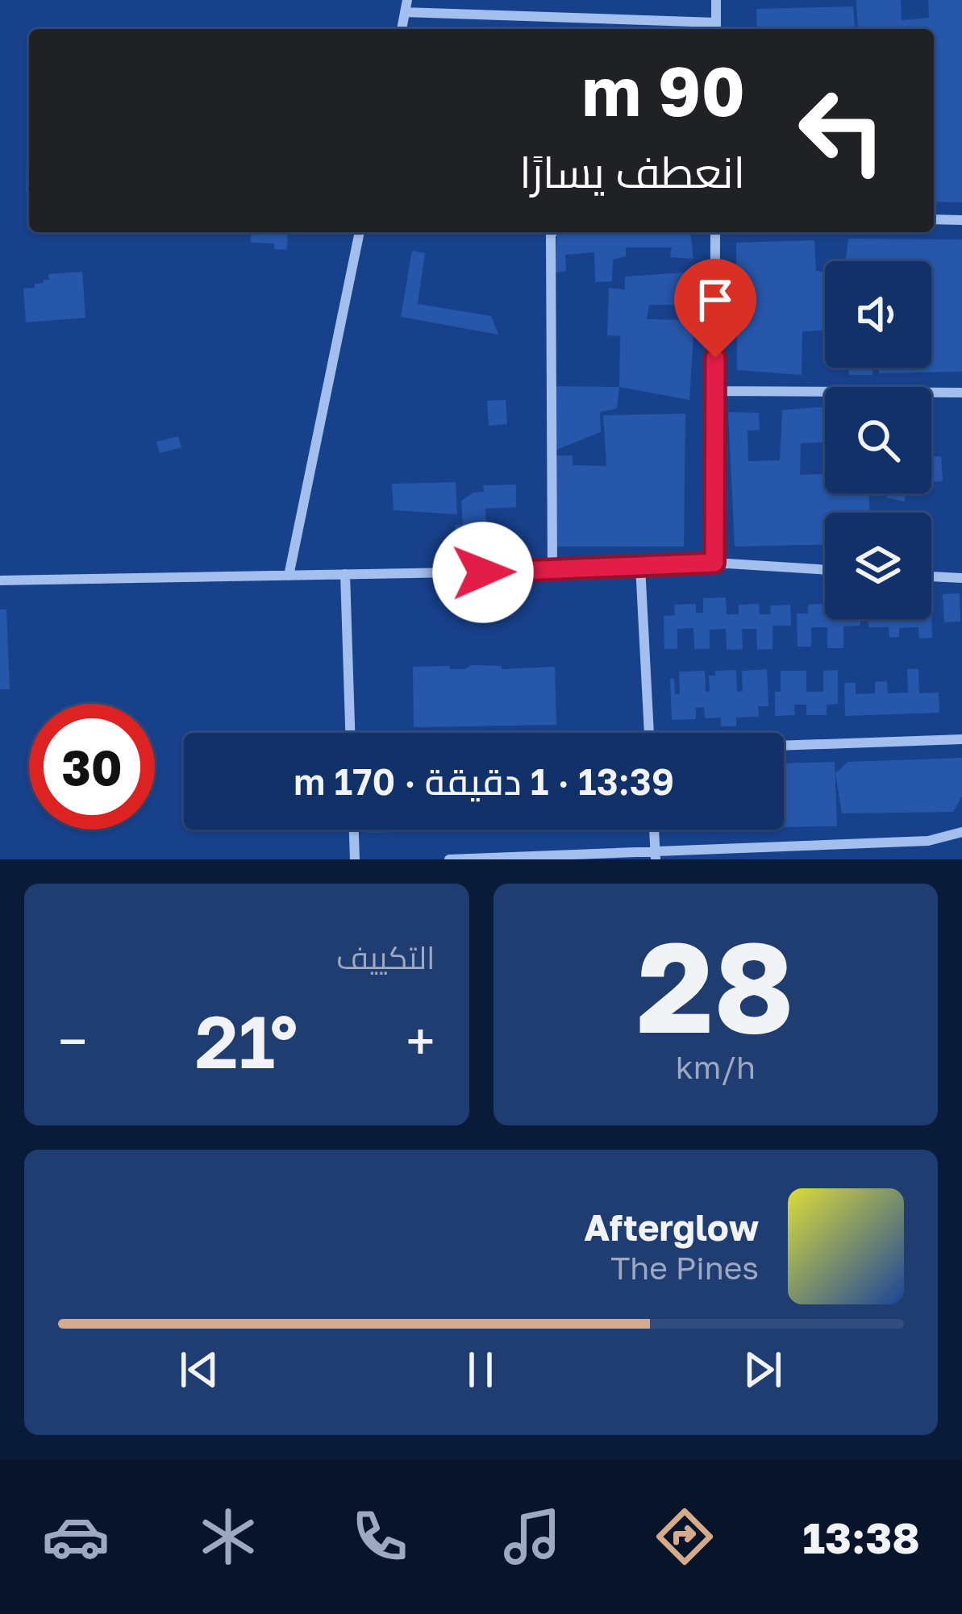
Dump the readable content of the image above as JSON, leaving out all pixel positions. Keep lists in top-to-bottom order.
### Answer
{
  "page": {
    "turn": ["90 m", "انعطف يسارًا"],
    "limit": "30",
    "trip": "13:39 · 1 دقيقة · 170 m",
    "tile": [
      ["28", "km/h"],
      "التكييف"
    ],
    "heat": ["−", "21°", "+"],
    "song": ["Afterglow", "The Pines"],
    "tabs": "13:38"
  }
}
